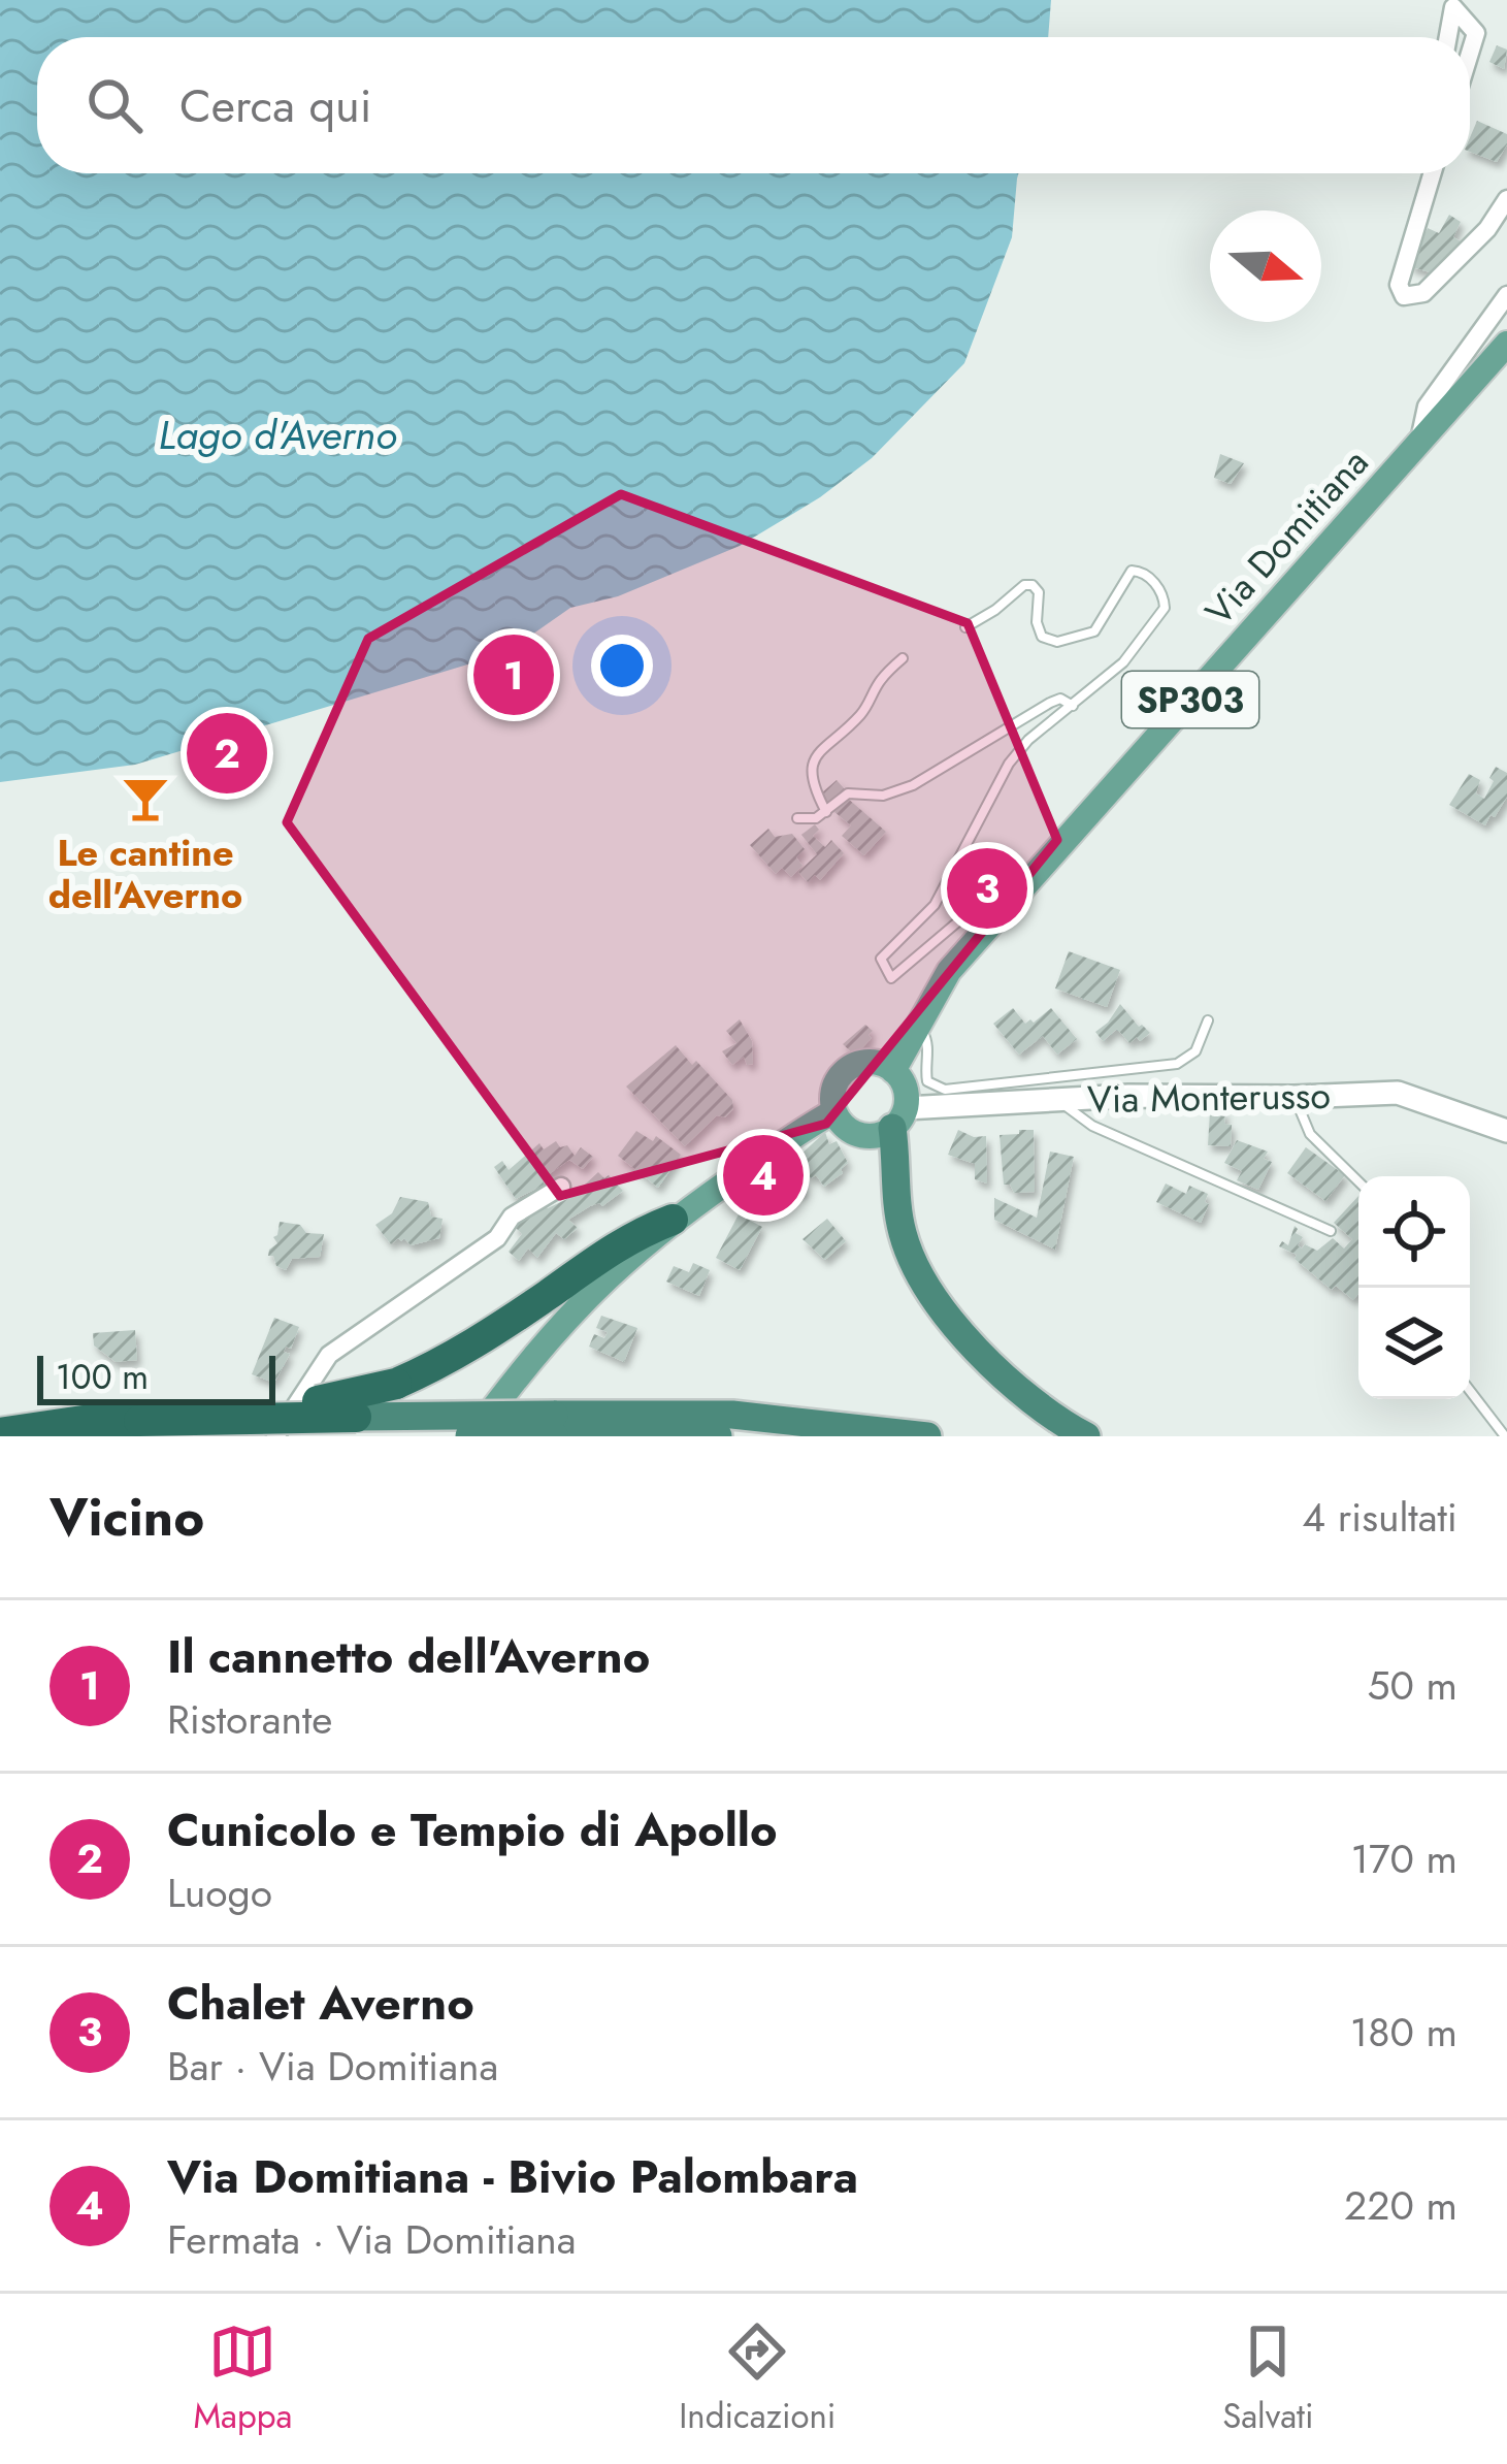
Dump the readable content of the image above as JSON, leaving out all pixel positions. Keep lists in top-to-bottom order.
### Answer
{
  "streets": {
    "main road": ["Via Domitiana", "SP303"],
    "street": ["Via Monterusso"]
  },
  "crossings": [
    ["Via Domitiana", "Via Monterusso"]
  ],
  "water": ["Lago d'Averno"],
  "places": {
    "bar": ["Le cantine dell'Averno"]
  },
  "scale_bar": "100 m",
  "north": "right",
  "page": {
    "search": "Cerca qui",
    "pins": [
      "1",
      "2",
      "3",
      "4"
    ],
    "scale": "100 m",
    "heading": ["Vicino", "4 risultati"],
    "list": [
      {
        "mark": "1",
        "name": "Il cannetto dell'Averno",
        "note": "Ristorante",
        "value": "50 m"
      },
      {
        "mark": "2",
        "name": "Cunicolo e Tempio di Apollo",
        "note": "Luogo",
        "value": "170 m"
      },
      {
        "mark": "3",
        "name": "Chalet Averno",
        "note": "Bar · Via Domitiana",
        "value": "180 m"
      },
      {
        "mark": "4",
        "name": "Via Domitiana - Bivio Palombara",
        "note": "Fermata · Via Domitiana",
        "value": "220 m"
      }
    ],
    "nav": ["Mappa", "Indicazioni", "Salvati"]
  }
}
